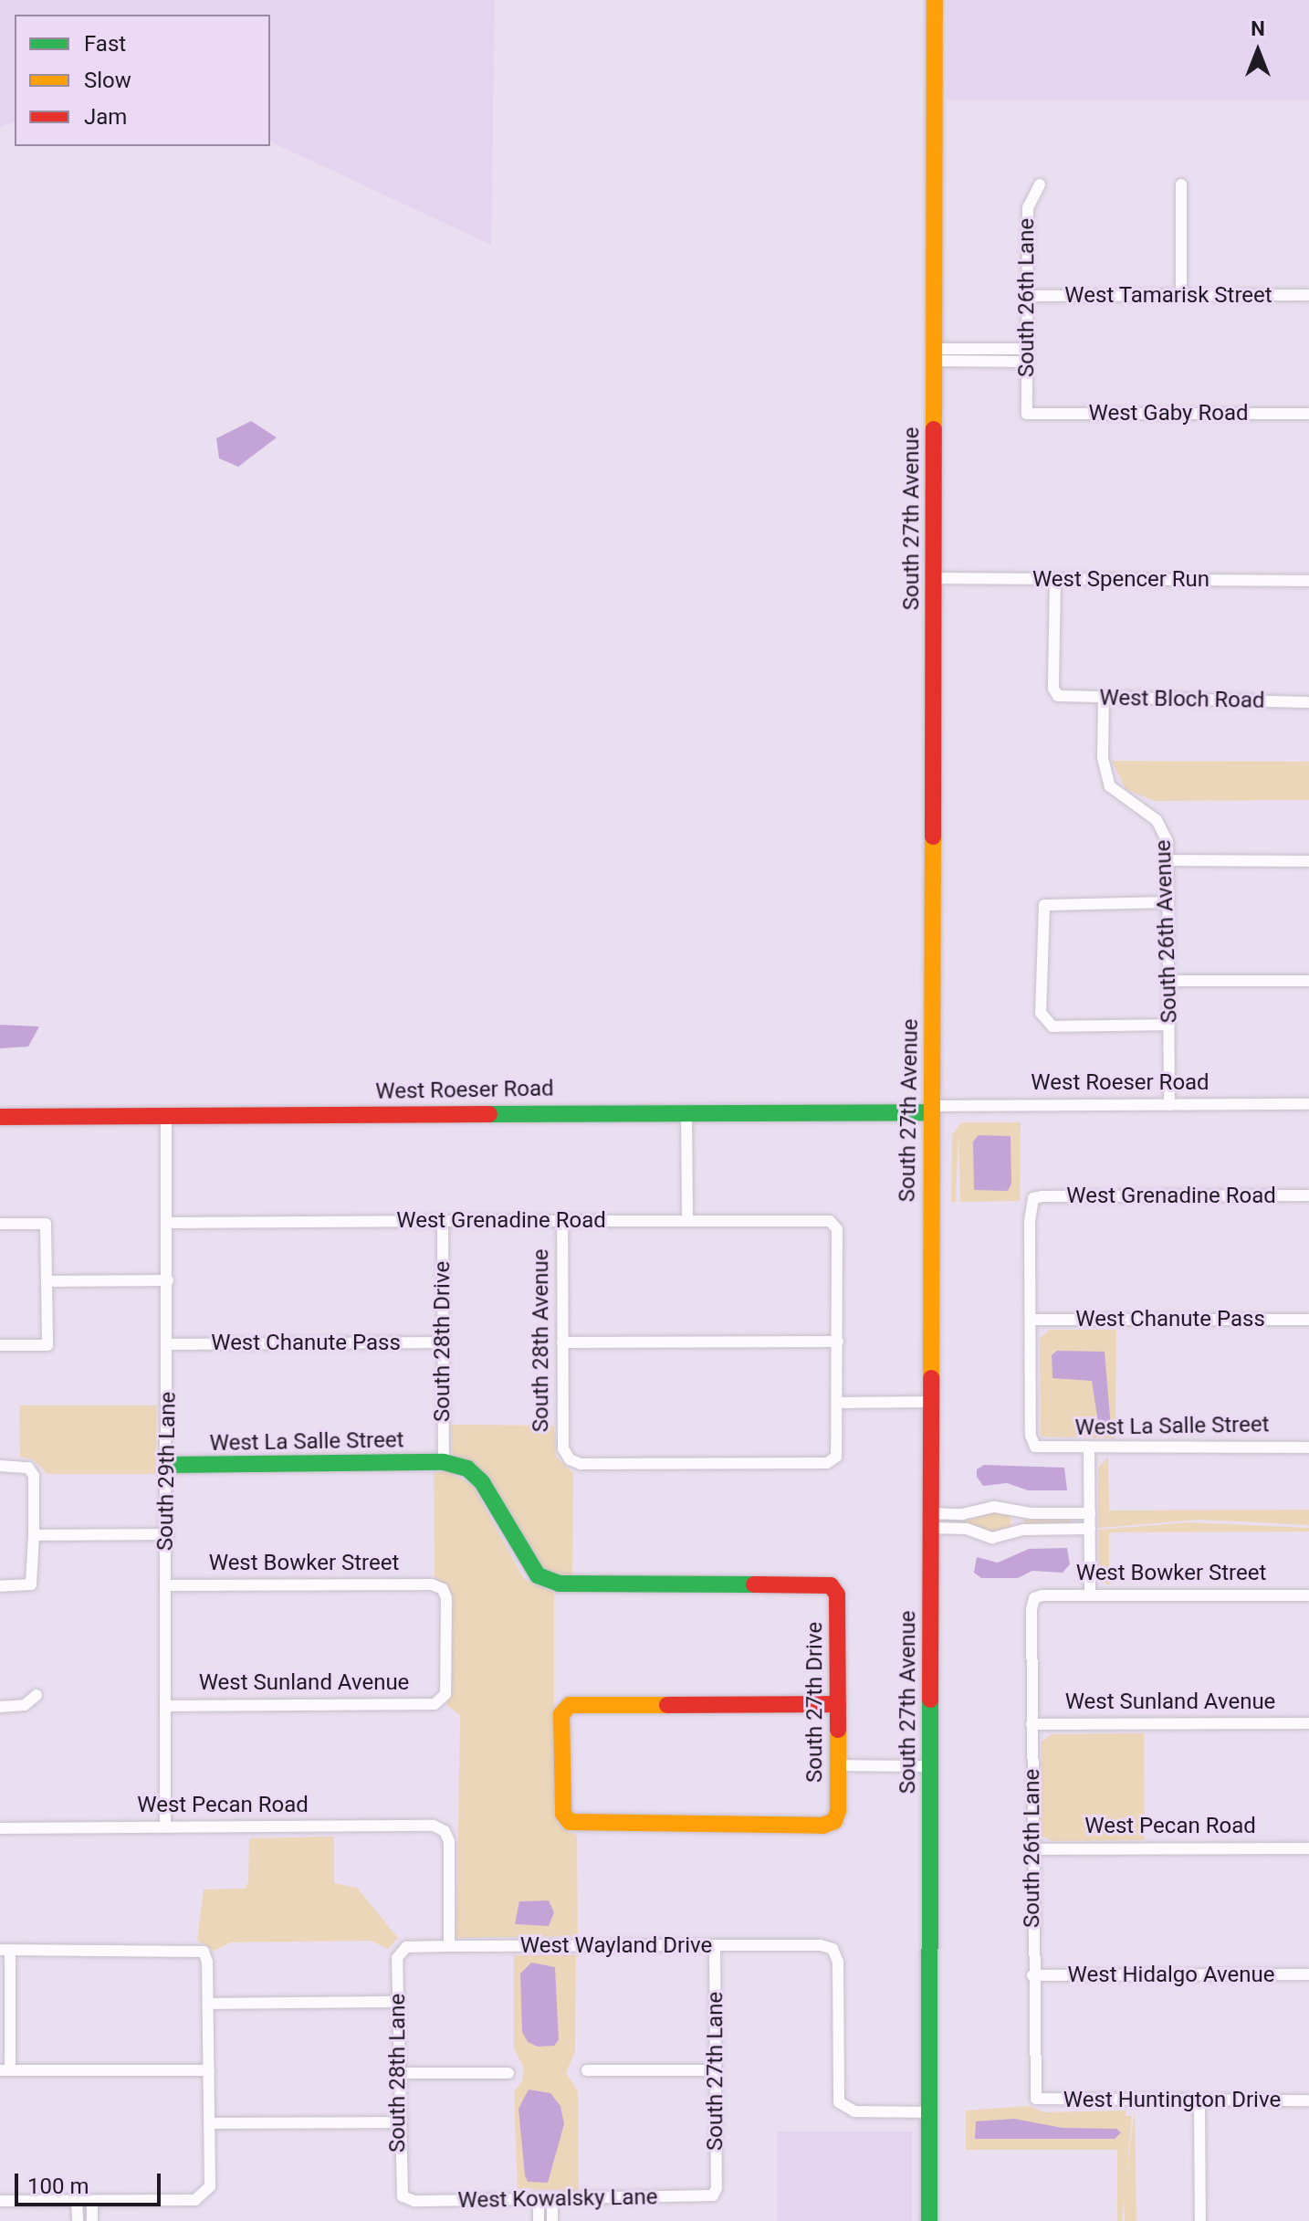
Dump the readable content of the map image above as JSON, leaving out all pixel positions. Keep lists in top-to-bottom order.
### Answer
{
  "streets": {
    "street": [
      "West Tamarisk Street",
      "South 26th Lane",
      "West Gaby Road",
      "South 27th Avenue",
      "West Spencer Run",
      "West Bloch Road",
      "South 26th Avenue",
      "West Roeser Road",
      "West Grenadine Road",
      "West Chanute Pass",
      "South 28th Avenue",
      "South 28th Drive",
      "West La Salle Street",
      "South 29th Lane",
      "West Bowker Street",
      "West Sunland Avenue",
      "South 27th Drive",
      "West Pecan Road",
      "West Wayland Drive",
      "West Hidalgo Avenue",
      "South 27th Lane",
      "South 28th Lane",
      "West Huntington Drive",
      "West Kowalsky Lane"
    ]
  },
  "crossings": [
    ["West Tamarisk Street", "South 26th Lane"],
    ["South 26th Lane", "West Gaby Road"],
    ["South 26th Lane", "West Bowker Street"],
    ["South 26th Lane", "West Sunland Avenue"],
    ["South 26th Lane", "West Pecan Road"],
    ["South 26th Lane", "West Hidalgo Avenue"],
    ["South 26th Lane", "West Huntington Drive"],
    ["South 27th Avenue", "West Spencer Run"],
    ["South 27th Avenue", "West Roeser Road"],
    ["South 27th Avenue", "West Wayland Drive"],
    ["West Spencer Run", "West Bloch Road"],
    ["West Bloch Road", "South 26th Avenue"],
    ["South 26th Avenue", "West Roeser Road"],
    ["West Roeser Road", "South 29th Lane"],
    ["West Grenadine Road", "West Chanute Pass"],
    ["West Grenadine Road", "South 28th Avenue"],
    ["West Grenadine Road", "South 28th Drive"],
    ["West Grenadine Road", "West La Salle Street"],
    ["West Grenadine Road", "South 29th Lane"],
    ["West Chanute Pass", "South 28th Drive"],
    ["West Chanute Pass", "West La Salle Street"],
    ["West Chanute Pass", "South 29th Lane"],
    ["South 28th Drive", "West La Salle Street"],
    ["South 28th Drive", "South 27th Drive"],
    ["West La Salle Street", "South 29th Lane"],
    ["West La Salle Street", "South 27th Drive"],
    ["South 29th Lane", "West Bowker Street"],
    ["South 29th Lane", "West Sunland Avenue"],
    ["South 29th Lane", "West Pecan Road"],
    ["West Bowker Street", "West Sunland Avenue"],
    ["West Pecan Road", "West Wayland Drive"],
    ["West Wayland Drive", "South 27th Lane"],
    ["West Wayland Drive", "South 28th Lane"],
    ["South 27th Lane", "West Kowalsky Lane"],
    ["South 28th Lane", "West Kowalsky Lane"]
  ],
  "legend": ["Fast", "Slow", "Jam"],
  "scale_bar": "100 m",
  "north": "top"
}
